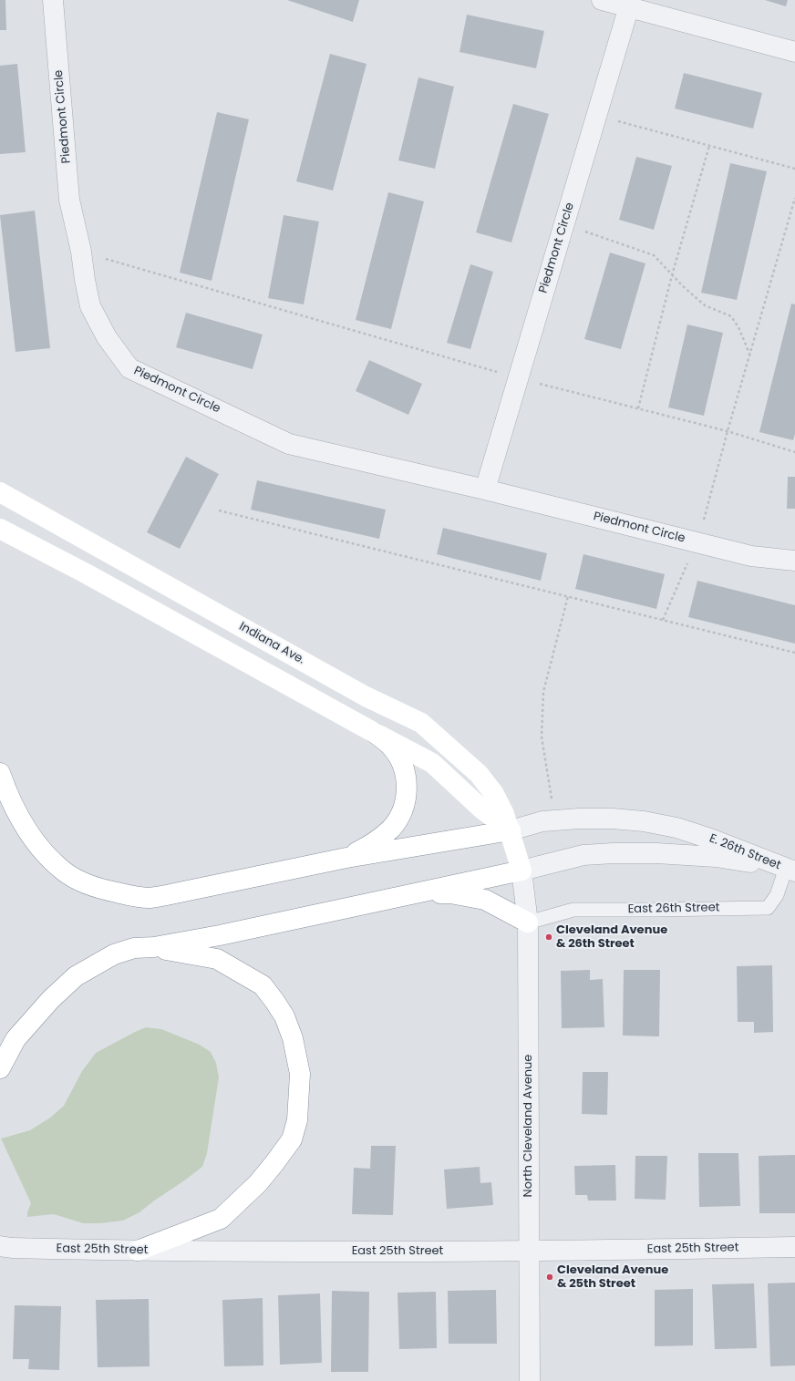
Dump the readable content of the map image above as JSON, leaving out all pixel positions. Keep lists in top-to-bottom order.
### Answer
{
  "streets": {
    "main road": ["Indiana Ave."],
    "street": [
      "Piedmont Circle",
      "E. 26th Street",
      "North Cleveland Avenue",
      "East 25th Street"
    ],
    "lane": ["East 26th Street"]
  },
  "crossings": [
    ["Indiana Ave.", "E. 26th Street"],
    ["Indiana Ave.", "North Cleveland Avenue"],
    ["E. 26th Street", "East 26th Street"],
    ["E. 26th Street", "North Cleveland Avenue"],
    ["East 26th Street", "North Cleveland Avenue"],
    ["North Cleveland Avenue", "East 25th Street"]
  ],
  "places": ["Cleveland Avenue & 26th Street", "Cleveland Avenue & 25th Street"]
}
